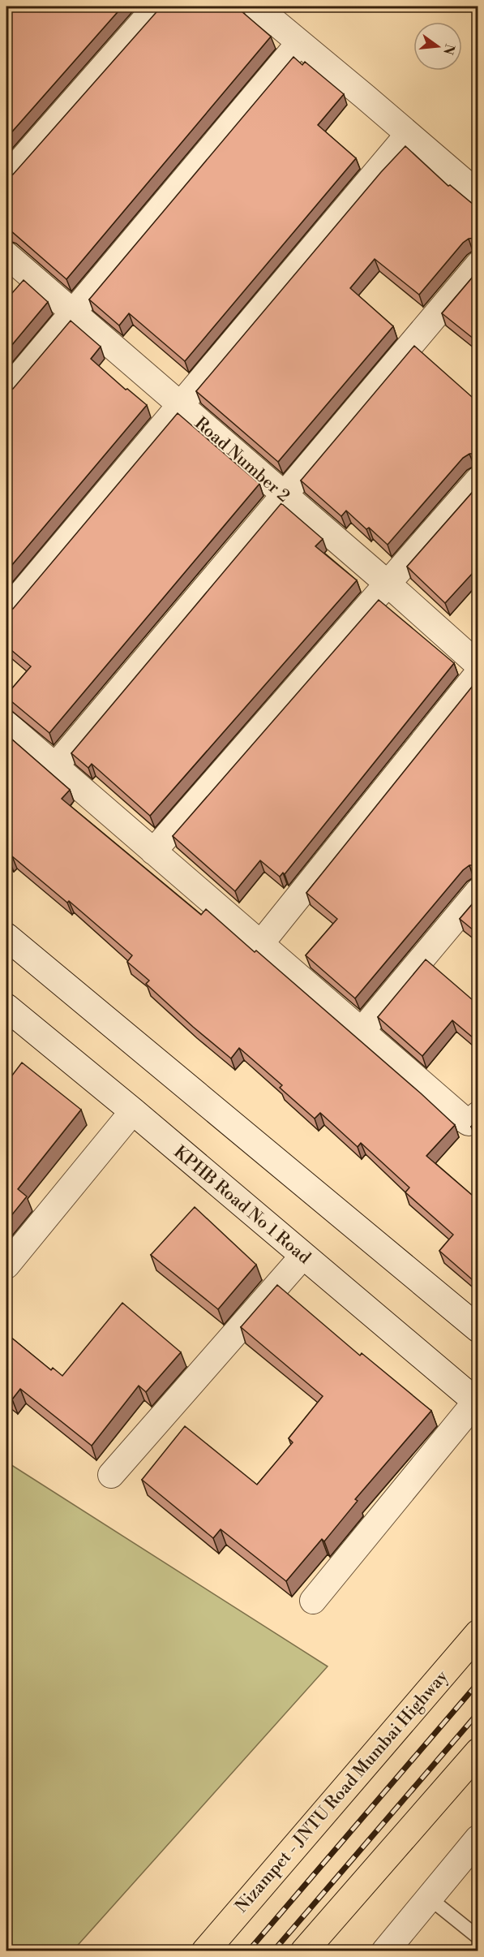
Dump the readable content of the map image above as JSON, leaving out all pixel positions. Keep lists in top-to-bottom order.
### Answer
{
  "streets": {
    "highway": ["Nizampet - JNTU Road Mumbai Highway"],
    "main road": ["KPHB Road No 1 Road"],
    "street": ["Road Number 2"]
  },
  "north": "right"
}
